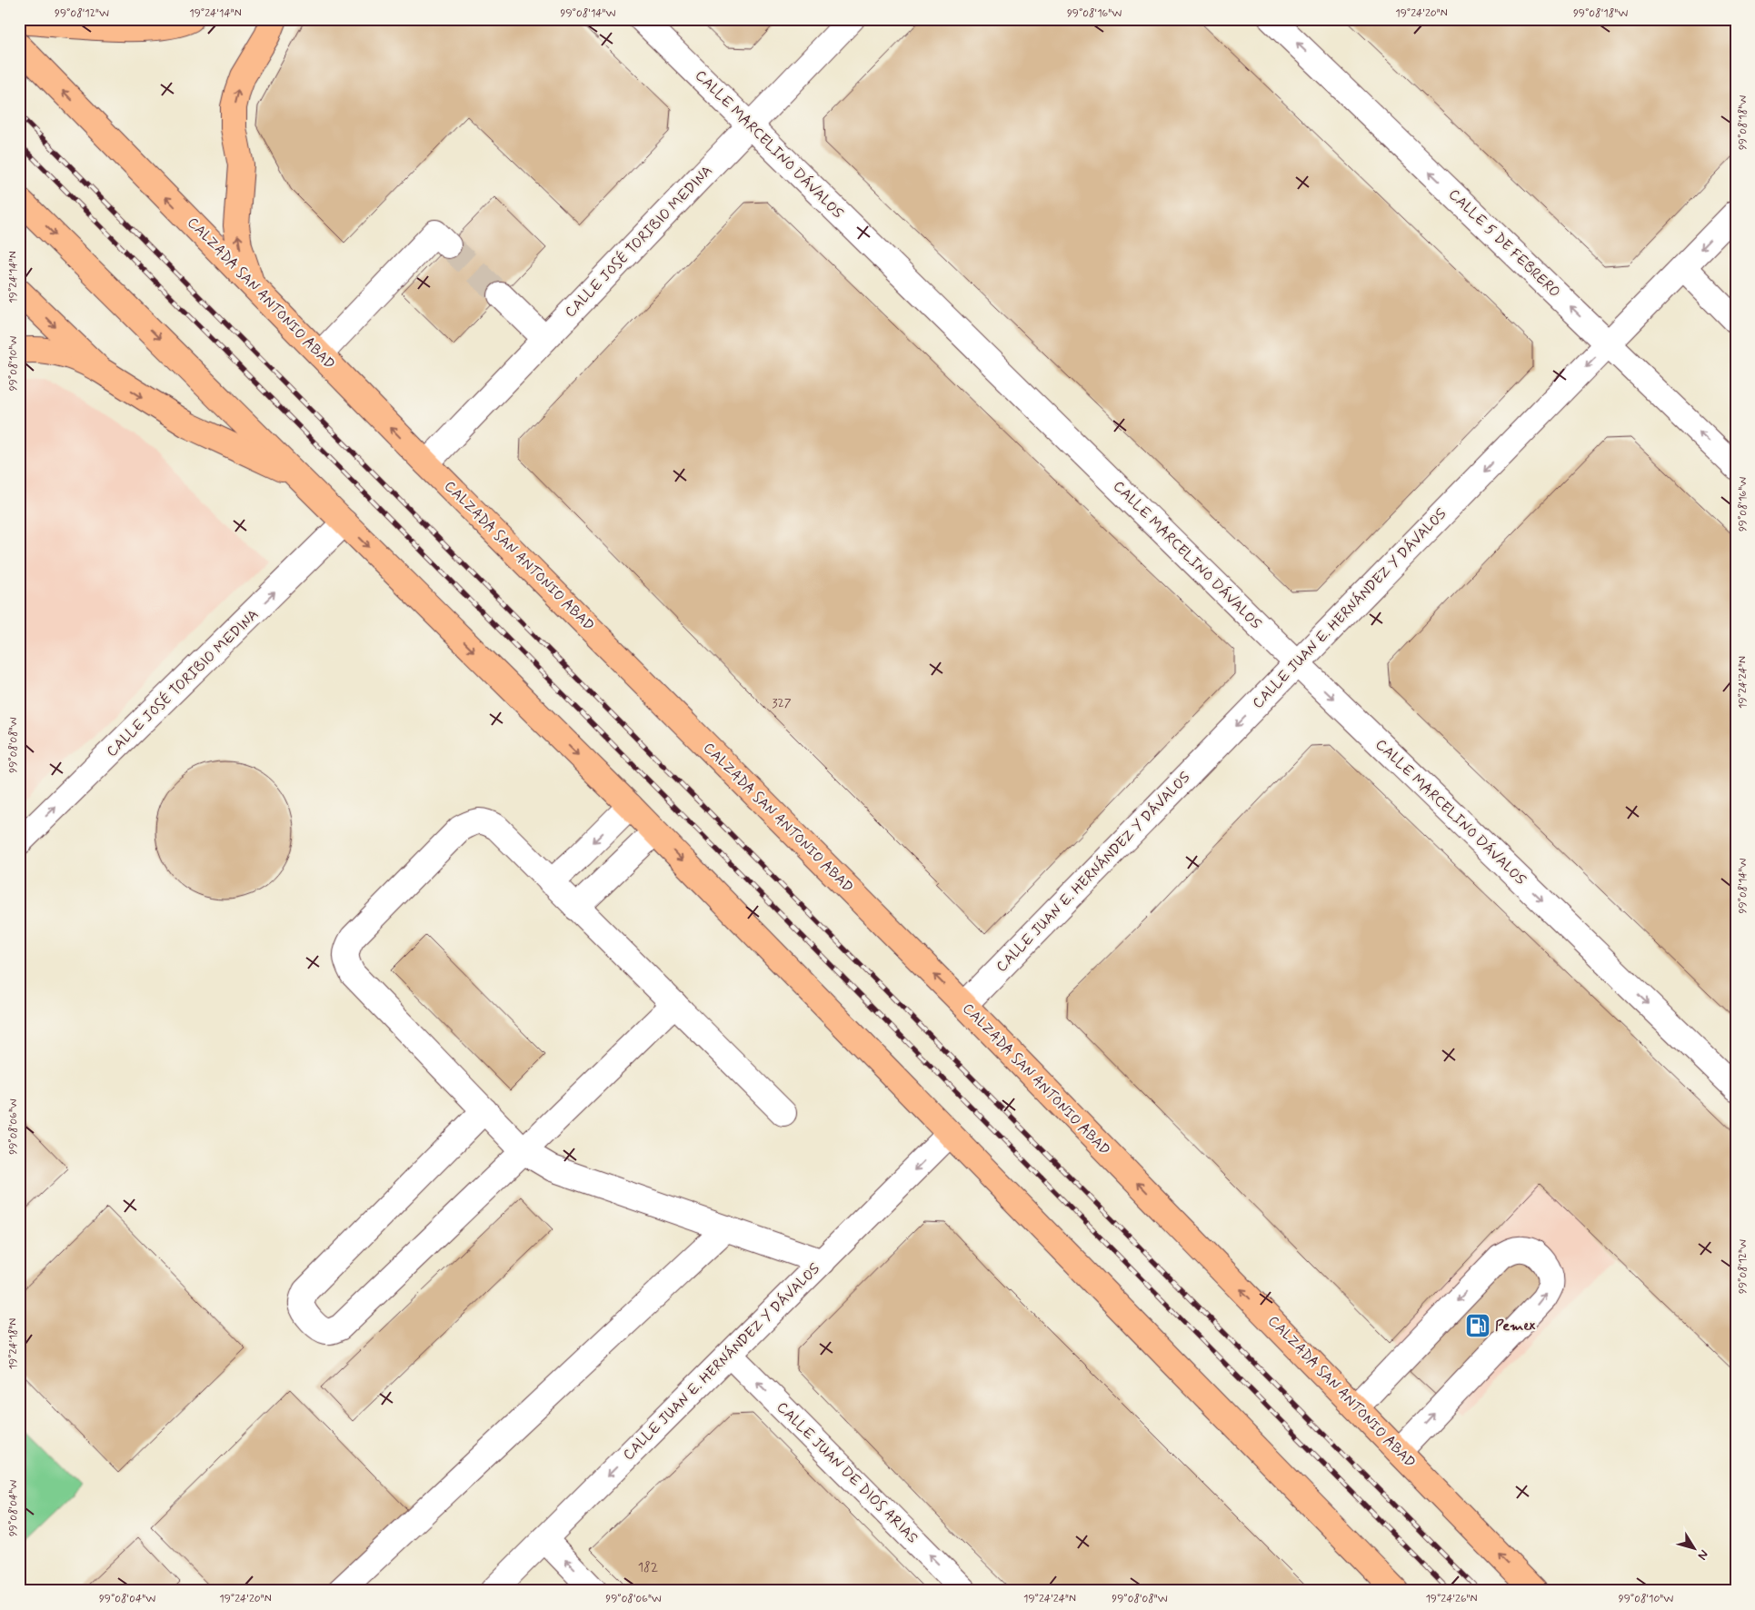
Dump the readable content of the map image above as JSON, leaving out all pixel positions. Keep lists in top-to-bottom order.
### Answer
{
  "streets": {
    "main road": ["CALZADA SAN ANTONIO ABAD"],
    "street": [
      "CALLE MARCELINO DÁVALOS",
      "CALLE JOSÉ TORIBIO MEDINA",
      "CALLE 5 DE FEBRERO",
      "CALLE JUAN E. HERNÁNDEZ Y DÁVALOS",
      "CALLE JUAN DE DIOS ARIAS"
    ]
  },
  "crossings": [
    ["CALLE MARCELINO DÁVALOS", "CALLE JOSÉ TORIBIO MEDINA"],
    ["CALLE MARCELINO DÁVALOS", "CALLE JUAN E. HERNÁNDEZ Y DÁVALOS"],
    ["CALLE JOSÉ TORIBIO MEDINA", "CALZADA SAN ANTONIO ABAD"],
    ["CALLE 5 DE FEBRERO", "CALLE JUAN E. HERNÁNDEZ Y DÁVALOS"],
    ["CALZADA SAN ANTONIO ABAD", "CALLE JUAN E. HERNÁNDEZ Y DÁVALOS"],
    ["CALLE JUAN E. HERNÁNDEZ Y DÁVALOS", "CALLE JUAN DE DIOS ARIAS"]
  ],
  "one_way": [
    "CALLE MARCELINO DÁVALOS",
    "CALLE JOSÉ TORIBIO MEDINA",
    "CALLE 5 DE FEBRERO",
    "CALLE JUAN E. HERNÁNDEZ Y DÁVALOS",
    "CALLE JUAN DE DIOS ARIAS"
  ],
  "places": {
    "fuel station": ["Pemex"]
  },
  "house_numbers": ["327", "182"],
  "north": "bottom right",
  "coordinates": [
    "99°08'12\"W",
    "19°24'14\"N",
    "99°08'14\"W",
    "99°08'16\"W",
    "19°24'20\"N",
    "99°08'18\"W",
    "99°08'10\"W",
    "19°24'24\"N",
    "99°08'08\"W",
    "99°08'06\"W",
    "19°24'18\"N",
    "99°08'04\"W",
    "19°24'26\"N"
  ]
}
